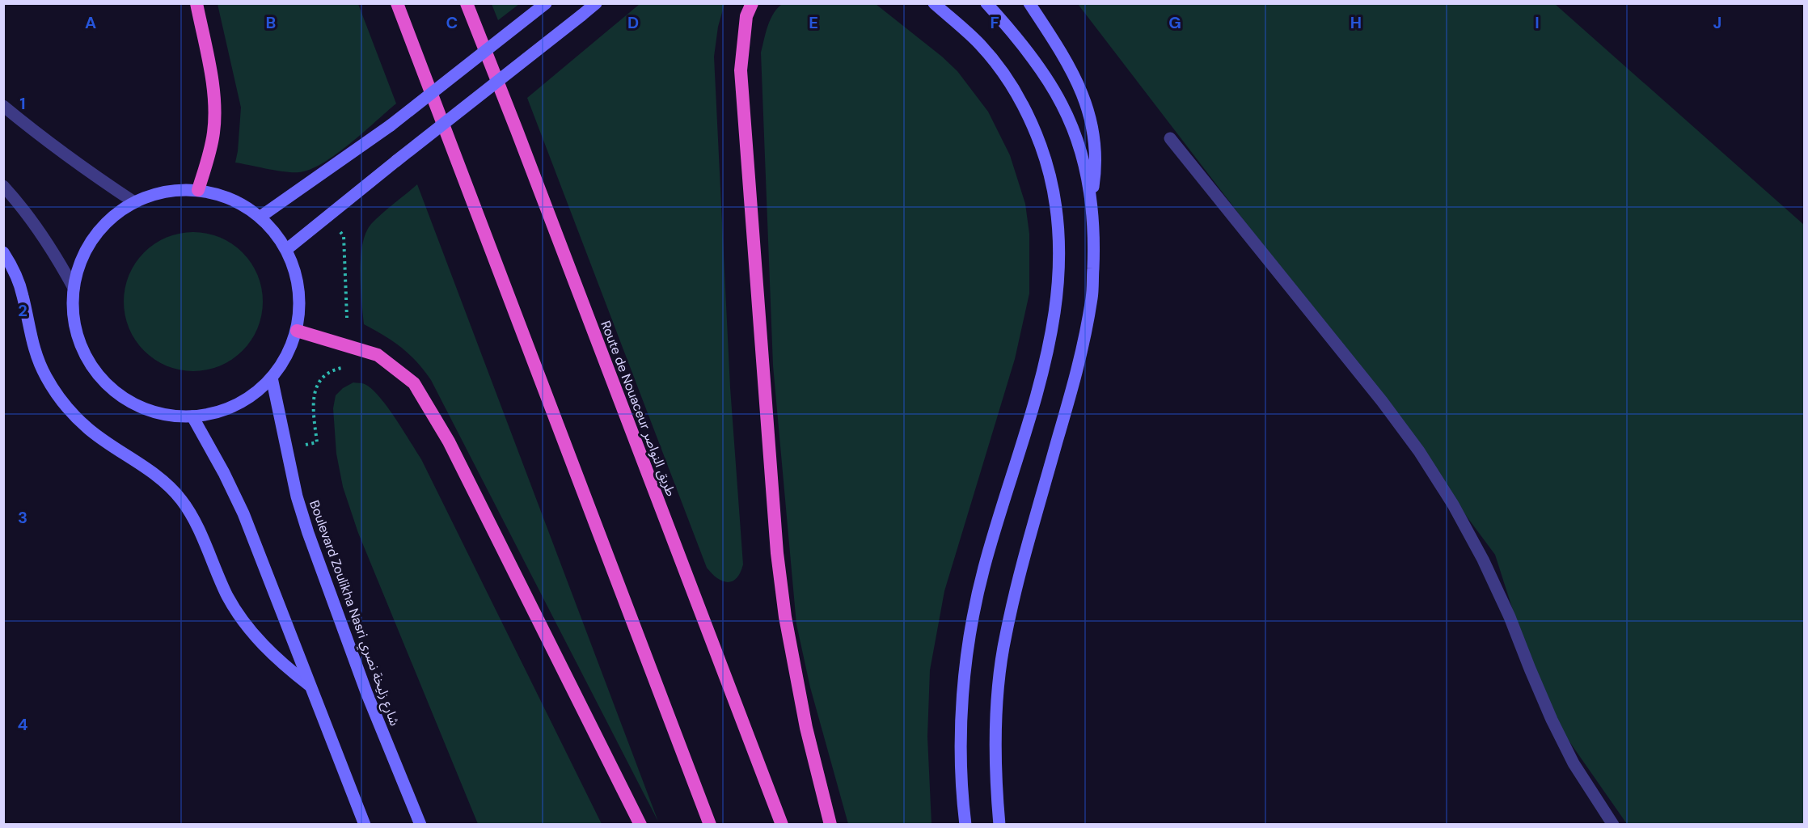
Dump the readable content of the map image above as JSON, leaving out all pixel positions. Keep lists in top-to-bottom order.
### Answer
{
  "streets": {
    "highway": ["Route de Nouaceur طريق النواصر"],
    "main road": ["Boulevard Zoulikha Nasri شارع زليخة نصري"]
  },
  "grid": {
    "columns": [
      "A",
      "B",
      "C",
      "D",
      "E",
      "F",
      "G",
      "H",
      "I",
      "J"
    ],
    "rows": [
      "1",
      "2",
      "3",
      "4"
    ]
  }
}
